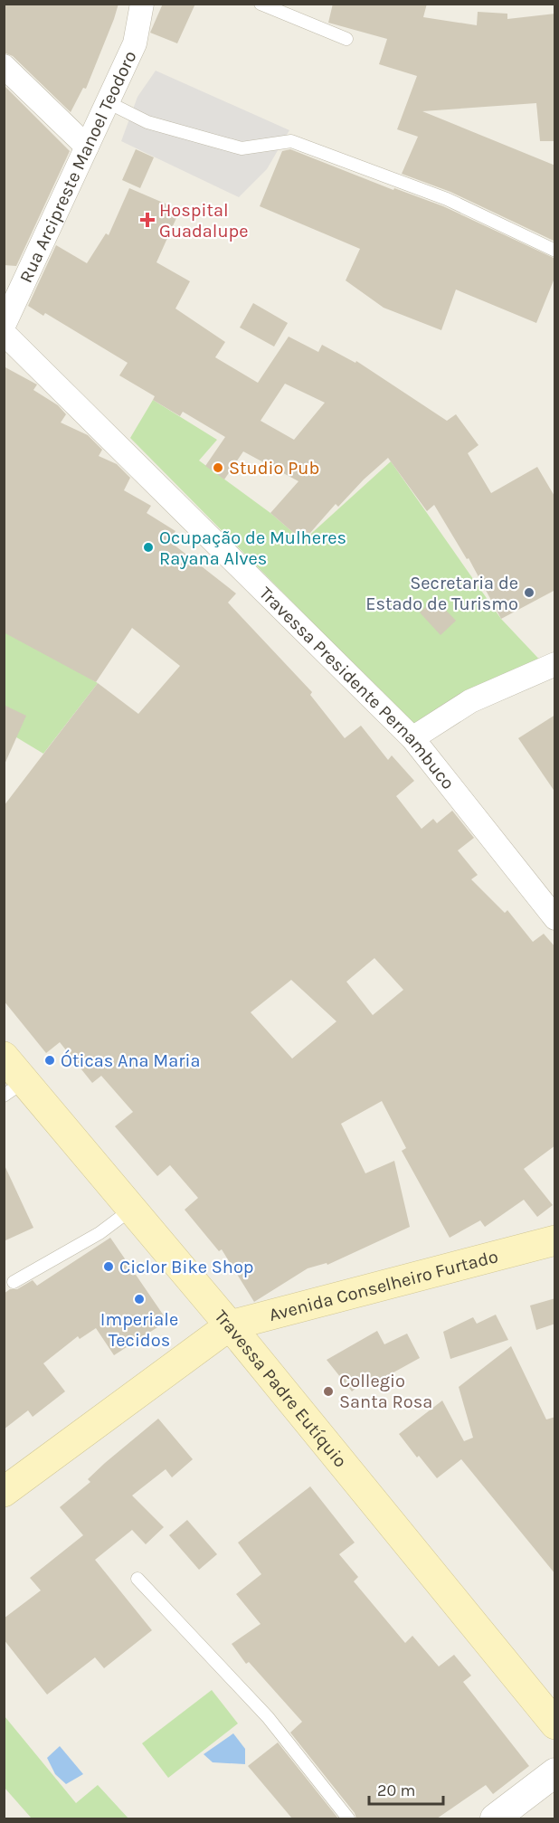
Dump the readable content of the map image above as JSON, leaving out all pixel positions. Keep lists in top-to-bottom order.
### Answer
{
  "streets": {
    "main road": ["Avenida Conselheiro Furtado", "Travessa Padre Eutíquio"],
    "street": ["Rua Arcipreste Manoel Teodoro", "Travessa Presidente Pernambuco"]
  },
  "crossings": [
    ["Avenida Conselheiro Furtado", "Travessa Padre Eutíquio"]
  ],
  "places": {
    "health": ["Hospital Guadalupe"],
    "other": [
      "Studio Pub",
      "Ocupação de Mulheres Rayana Alves",
      "Secretaria de Estado de Turismo",
      "Óticas Ana Maria",
      "Ciclor Bike Shop",
      "Imperiale Tecidos",
      "Collegio Santa Rosa"
    ]
  },
  "scale_bar": "20 m"
}
